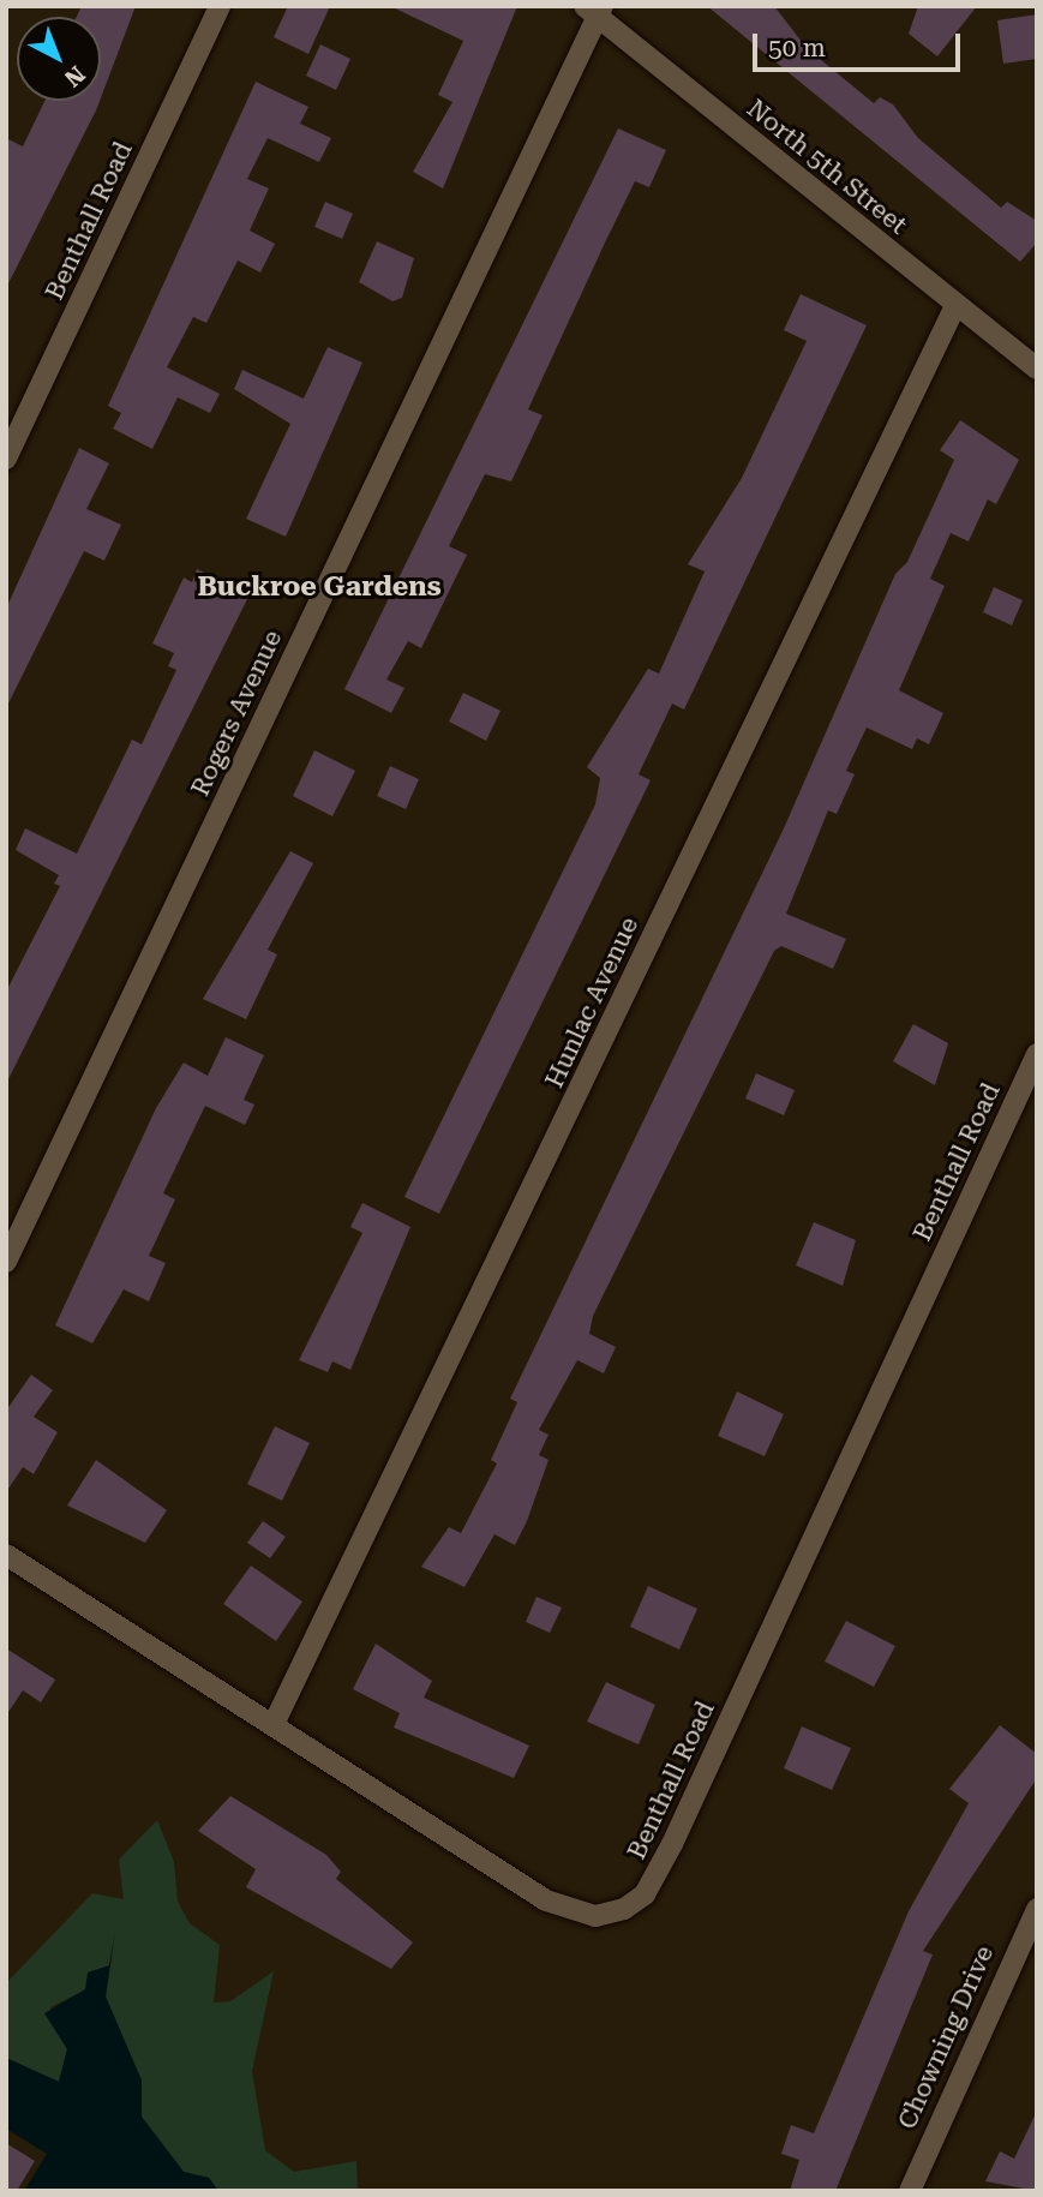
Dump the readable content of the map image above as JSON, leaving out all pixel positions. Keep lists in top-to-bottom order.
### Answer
{
  "streets": {
    "street": [
      "North 5th Street",
      "Benthall Road",
      "Rogers Avenue",
      "Hunlac Avenue",
      "Chowning Drive"
    ]
  },
  "crossings": [
    ["North 5th Street", "Rogers Avenue"],
    ["North 5th Street", "Hunlac Avenue"],
    ["Benthall Road", "Hunlac Avenue"]
  ],
  "districts": ["Buckroe Gardens"],
  "scale_bar": "50 m",
  "north": "bottom right"
}
